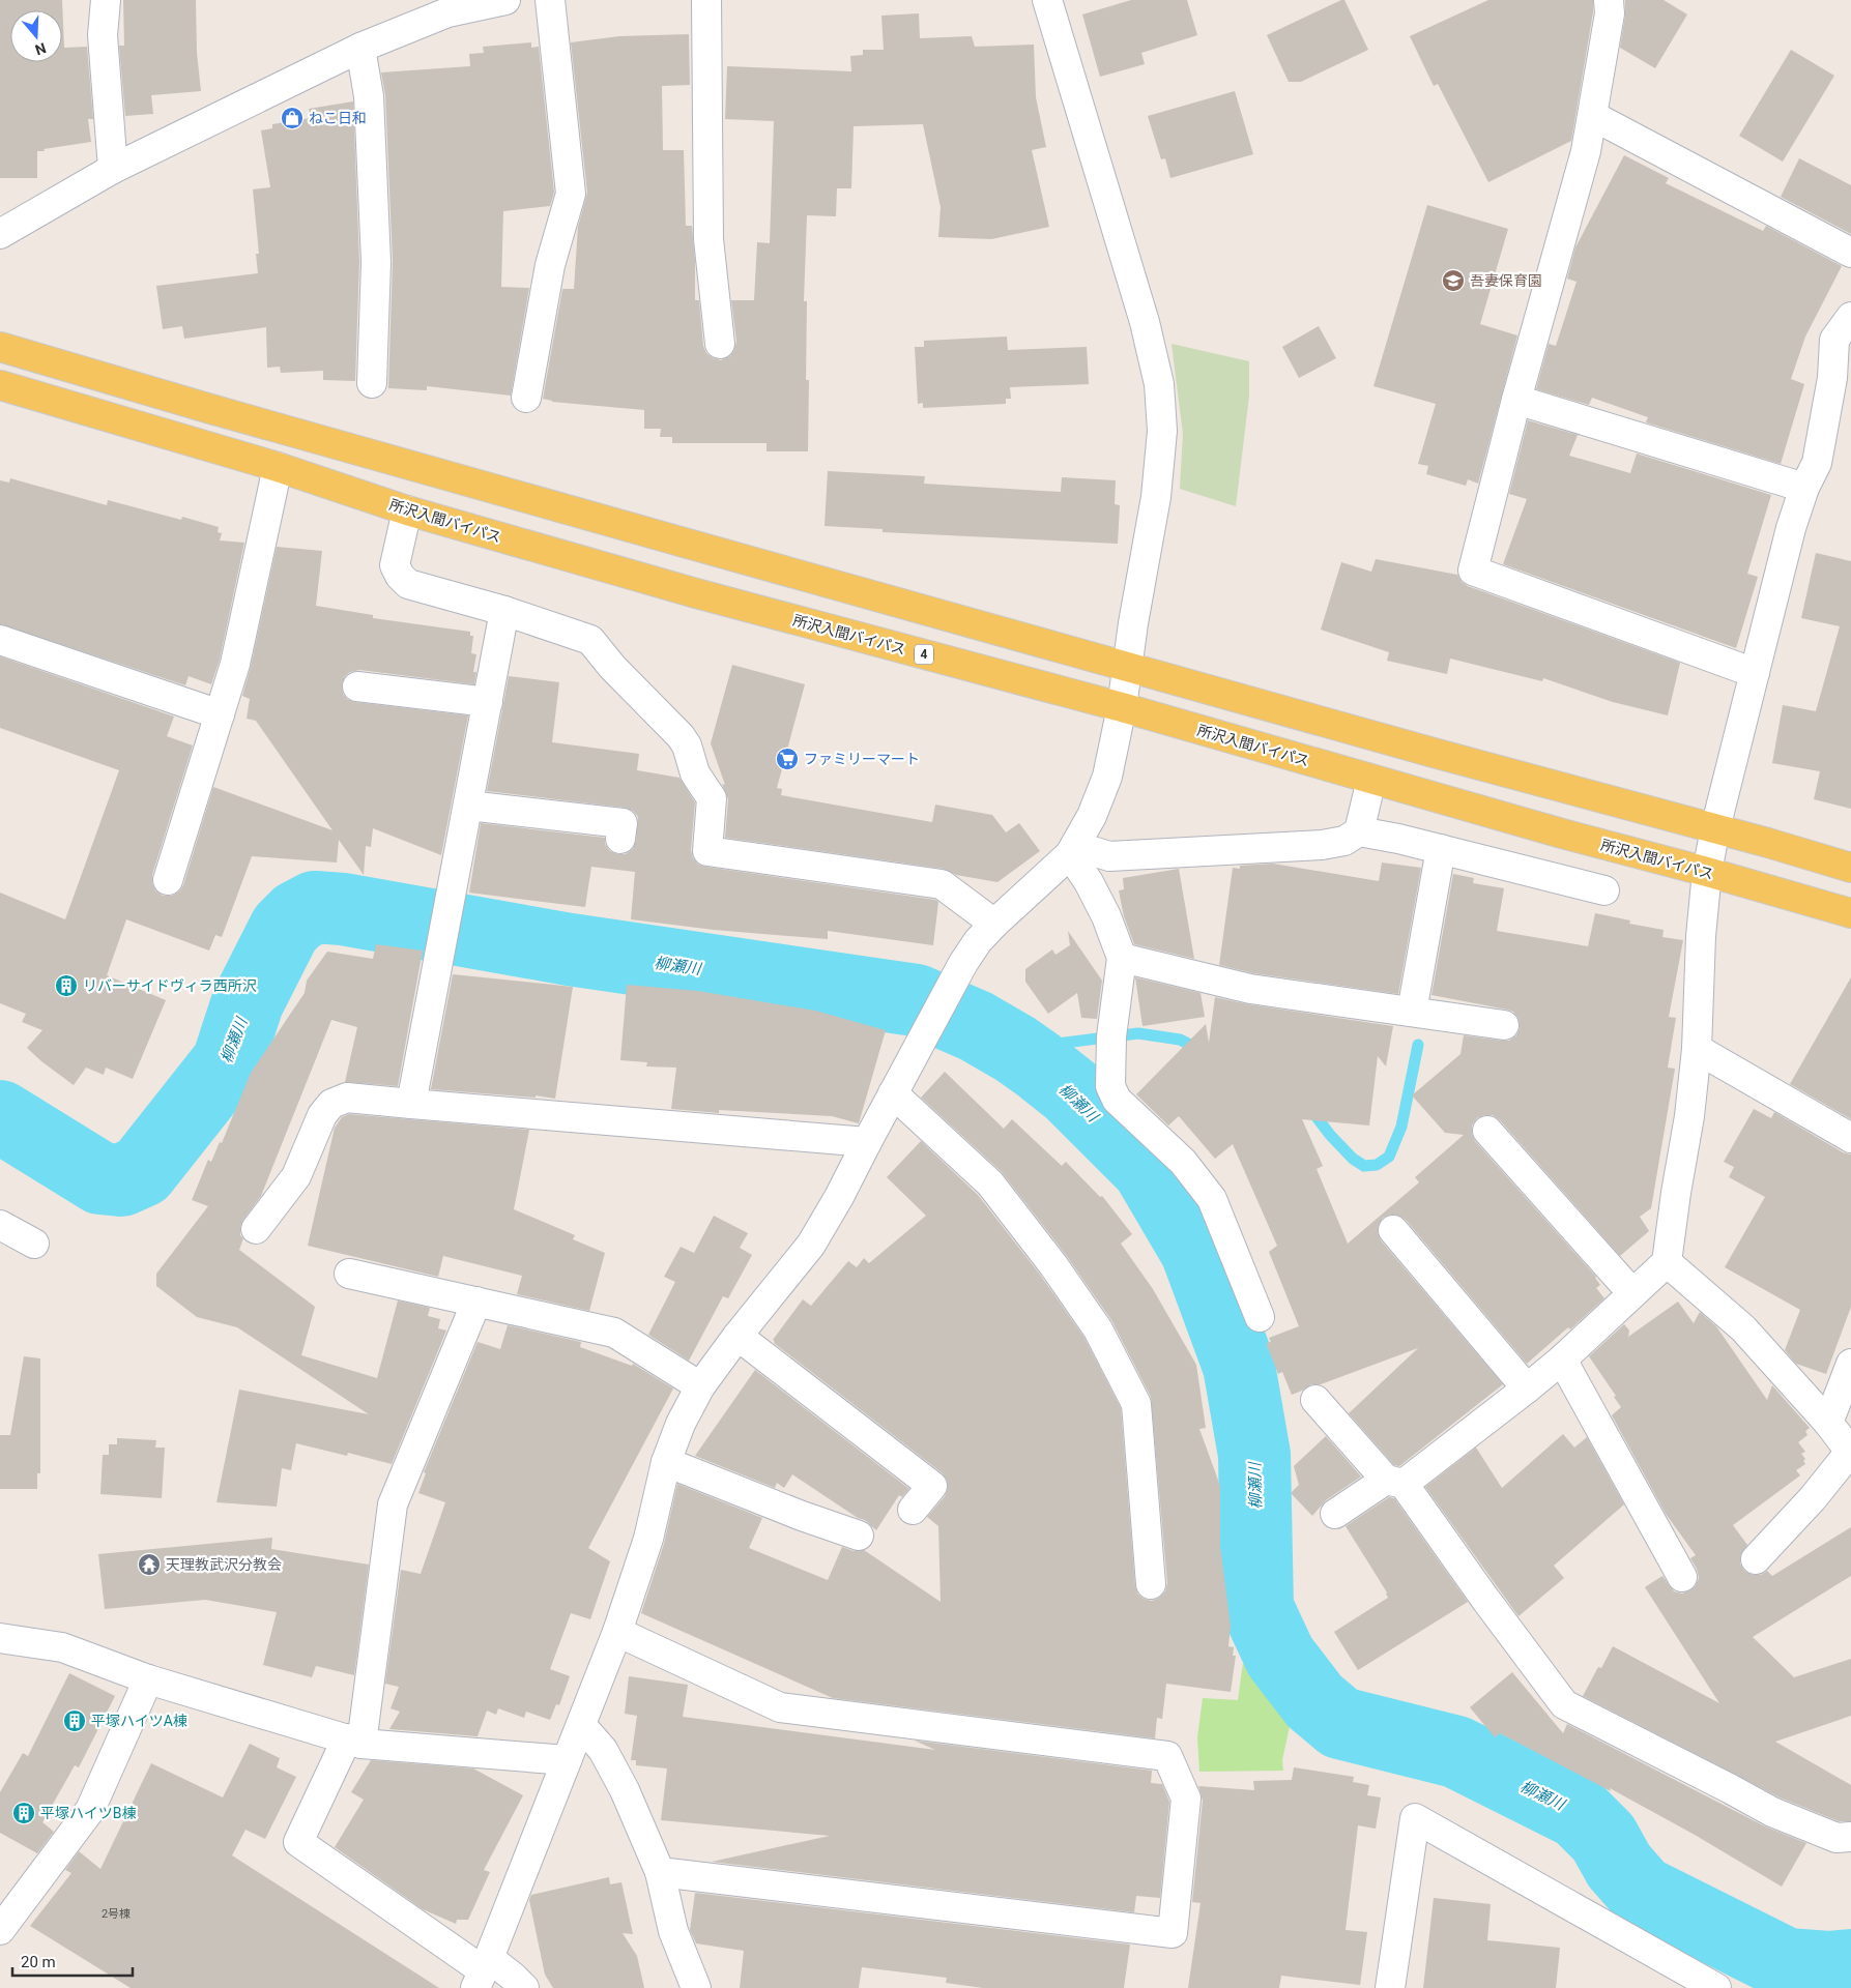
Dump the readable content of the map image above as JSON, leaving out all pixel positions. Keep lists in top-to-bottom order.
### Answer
{
  "streets": {
    "main road": ["所沢入間バイパス", "4"]
  },
  "water": ["柳瀬川"],
  "places": {
    "shop": ["ねこ日和"],
    "school or university": ["吾妻保育園"],
    "supermarket": ["ファミリーマート"],
    "building": ["リバーサイドヴィラ西所沢", "平塚ハイツA棟", "平塚ハイツB棟"],
    "temple": ["天理教武沢分教会"]
  },
  "house_numbers": ["2号棟"],
  "scale_bar": "20 m",
  "north": "bottom"
}
